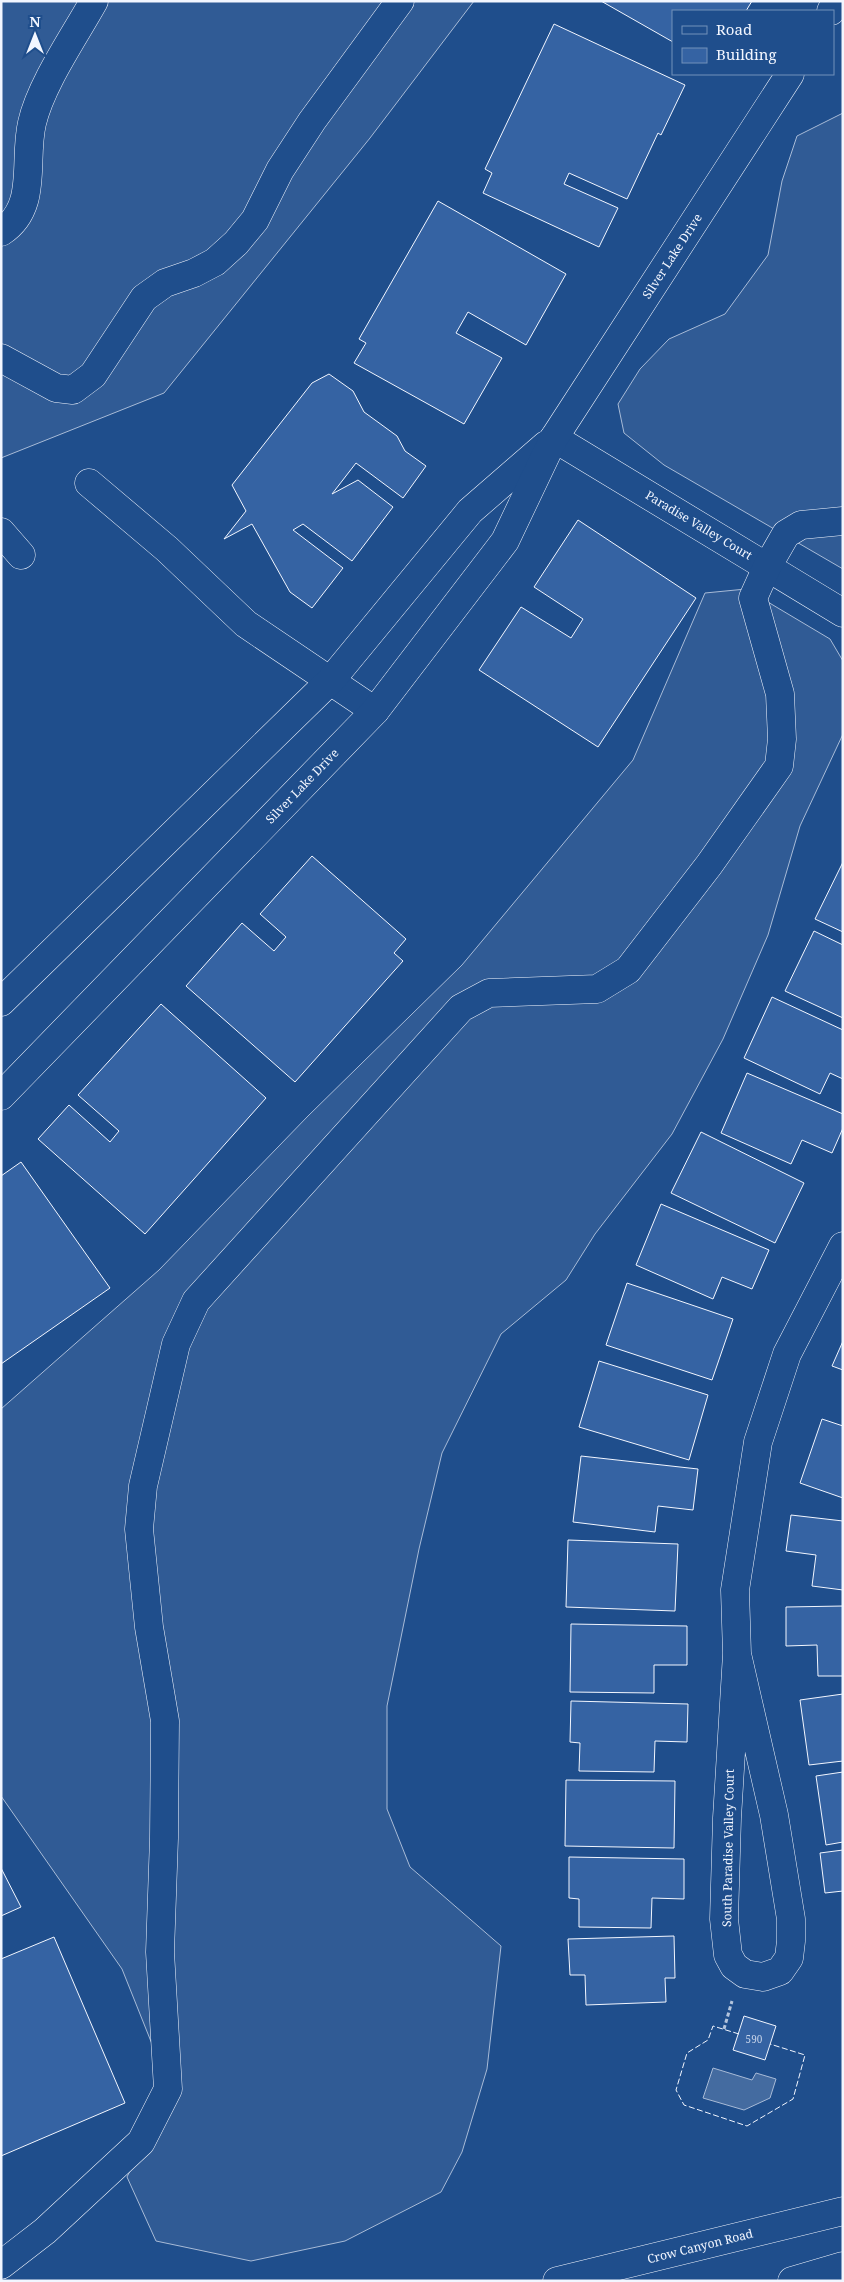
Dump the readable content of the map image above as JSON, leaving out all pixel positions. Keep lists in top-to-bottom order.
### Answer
{
  "streets": {
    "street": [
      "Silver Lake Drive",
      "Paradise Valley Court",
      "South Paradise Valley Court",
      "Crow Canyon Road"
    ]
  },
  "crossings": [
    ["Silver Lake Drive", "Paradise Valley Court"]
  ],
  "house_numbers": ["590"],
  "legend": ["Road", "Building"],
  "north": "top"
}
